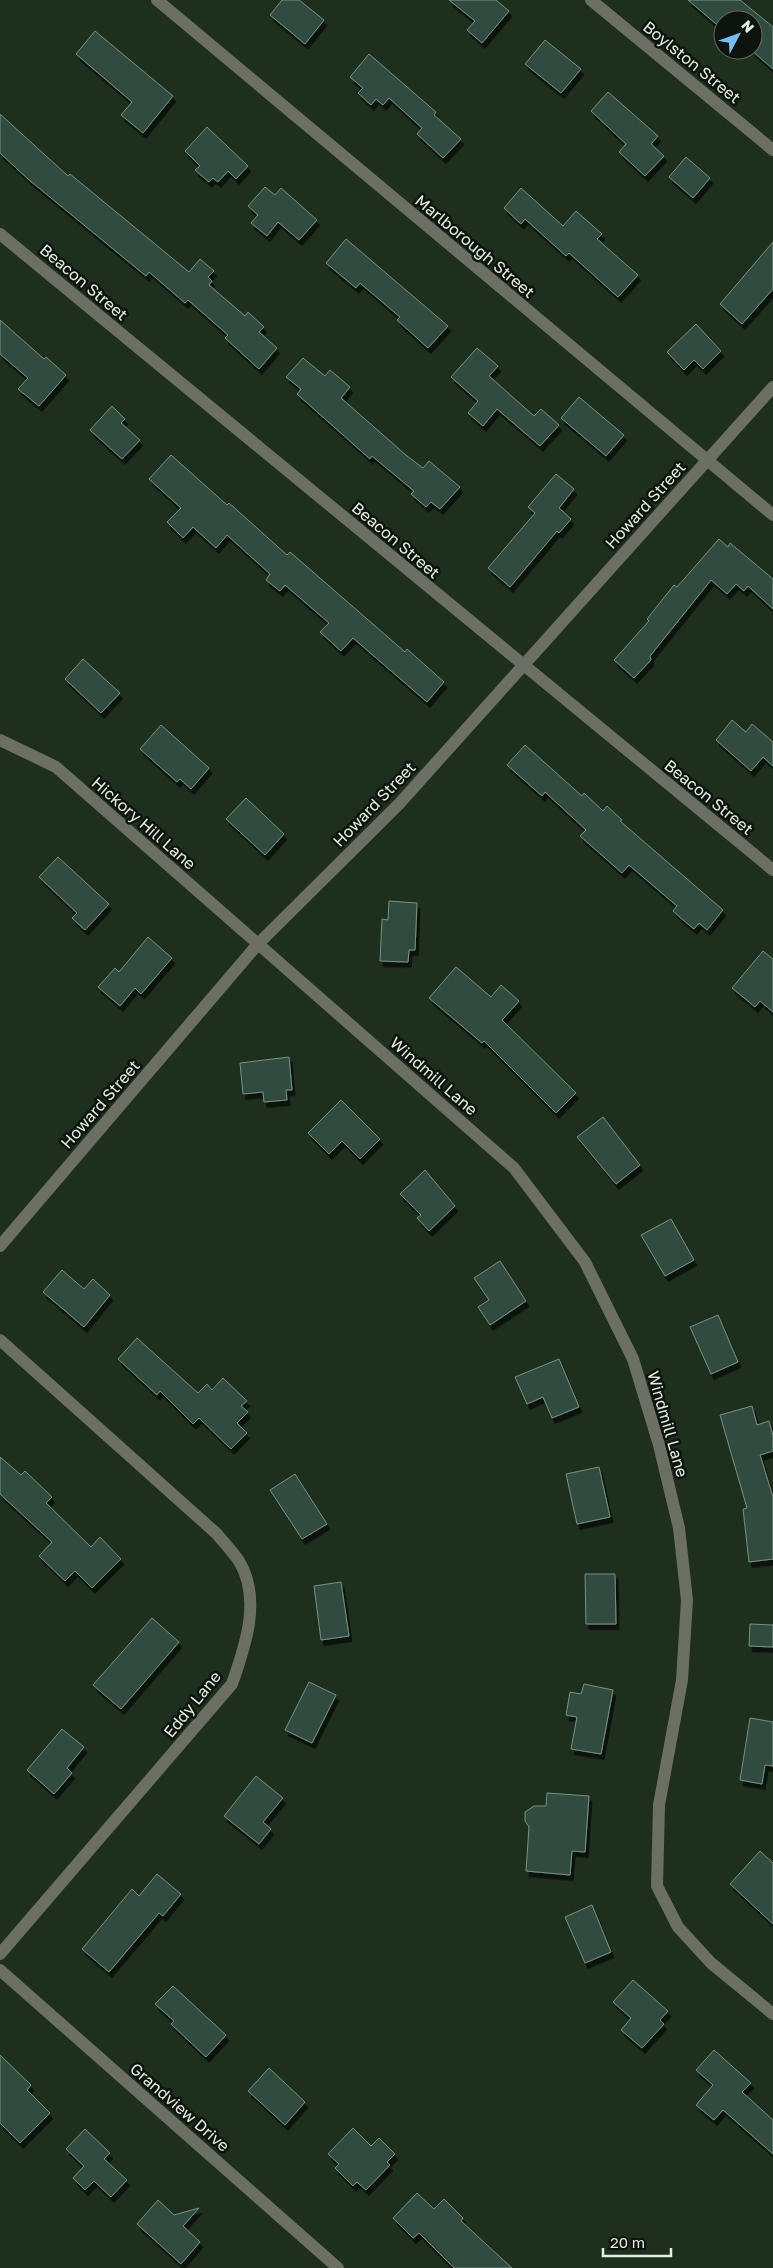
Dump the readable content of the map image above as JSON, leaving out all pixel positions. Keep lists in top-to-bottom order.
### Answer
{
  "streets": {
    "street": [
      "Boylston Street",
      "Marlborough Street",
      "Beacon Street",
      "Howard Street",
      "Hickory Hill Lane",
      "Windmill Lane",
      "Eddy Lane",
      "Grandview Drive"
    ]
  },
  "crossings": [
    ["Marlborough Street", "Howard Street"],
    ["Beacon Street", "Howard Street"],
    ["Howard Street", "Hickory Hill Lane"],
    ["Howard Street", "Windmill Lane"],
    ["Hickory Hill Lane", "Windmill Lane"]
  ],
  "scale_bar": "20 m",
  "north": "top right"
}
